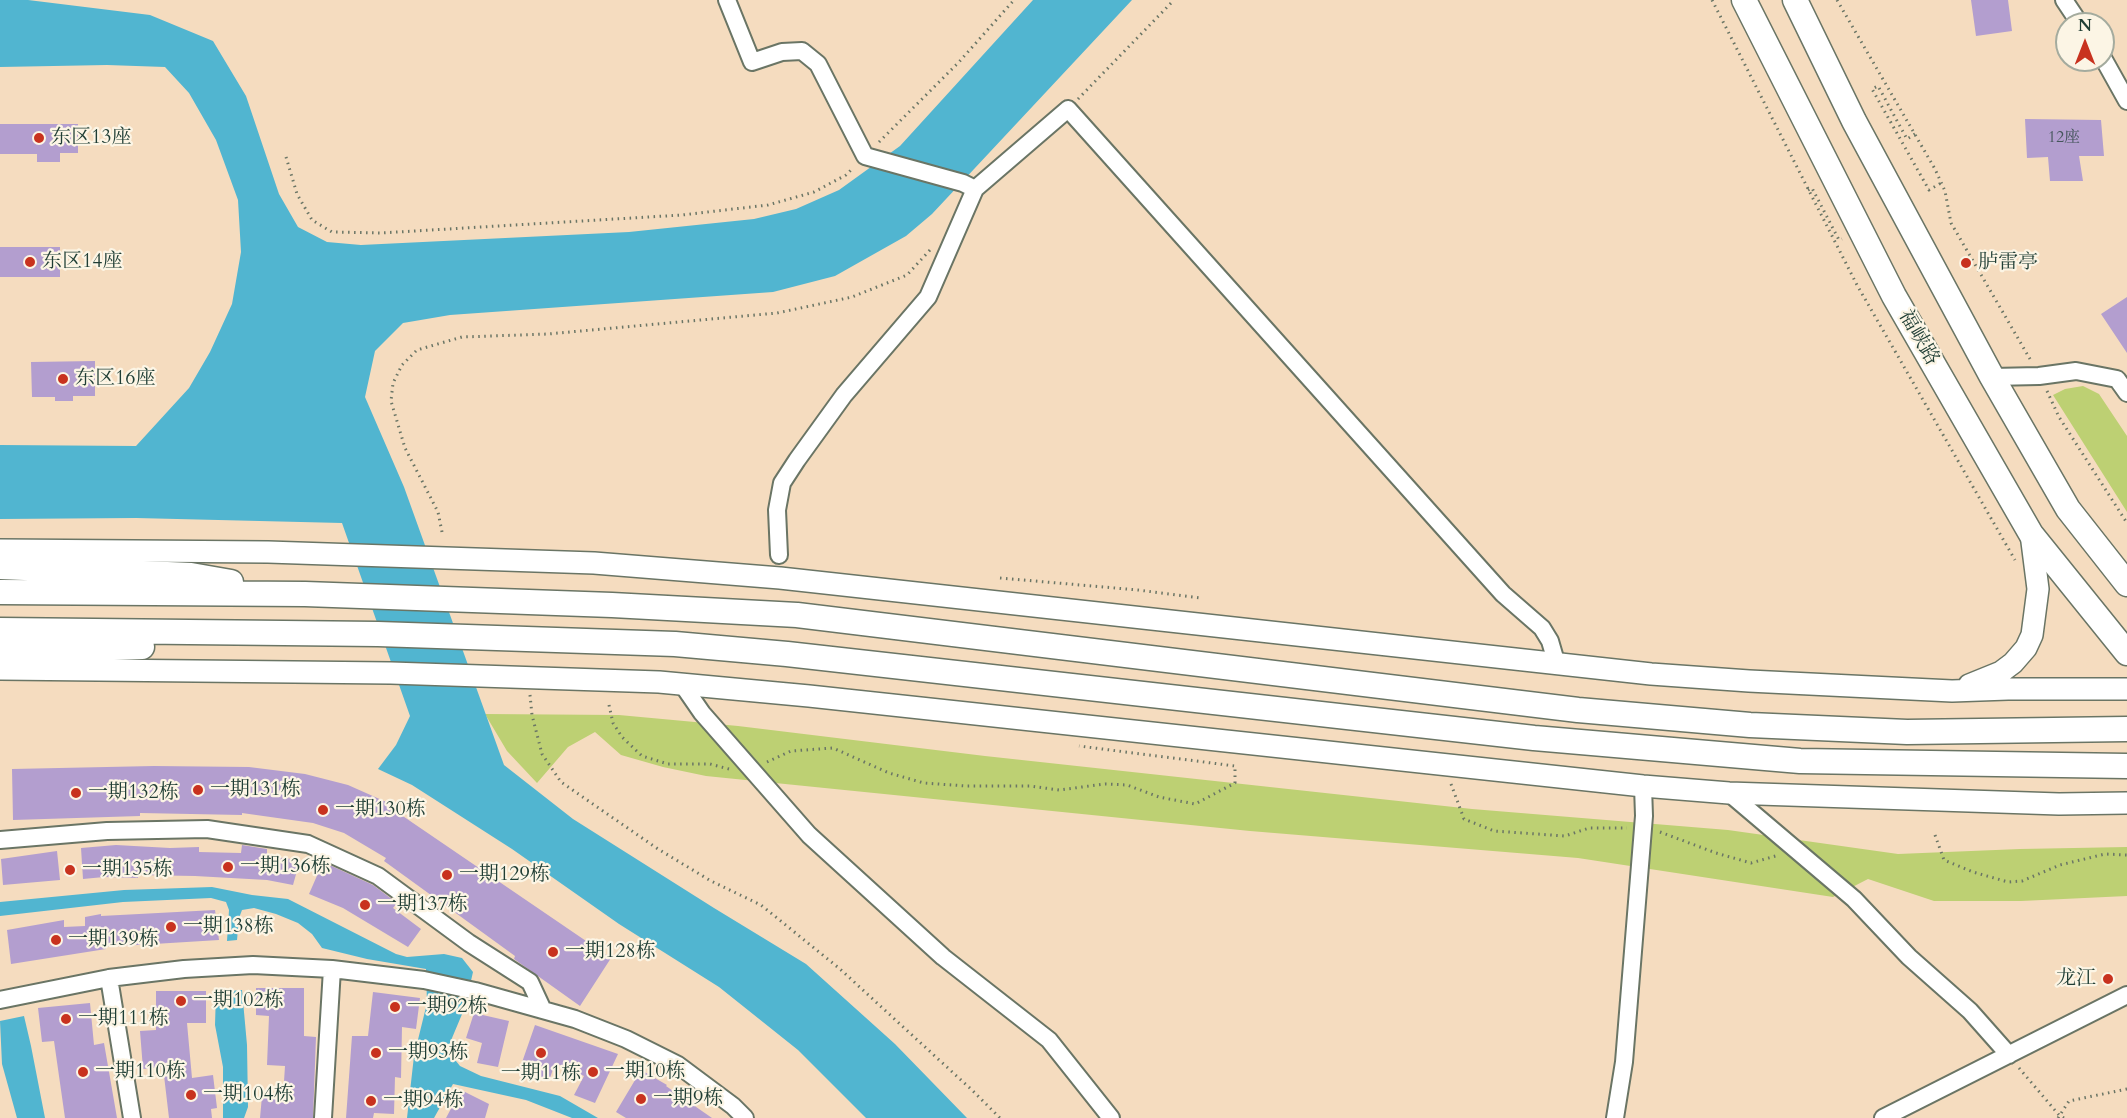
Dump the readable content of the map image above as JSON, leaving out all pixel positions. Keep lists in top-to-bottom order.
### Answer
{
  "streets": {
    "highway": ["福峡路"]
  },
  "places": [
    "东区13座",
    "东区14座",
    "胪雷亭",
    "东区16座",
    "一期131栋",
    "一期132栋",
    "一期130栋",
    "一期136栋",
    "一期135栋",
    "一期129栋",
    "一期137栋",
    "一期138栋",
    "一期139栋",
    "一期128栋",
    "龙江",
    "一期102栋",
    "一期92栋",
    "一期111栋",
    "一期93栋",
    "一期11栋",
    "一期110栋",
    "一期10栋",
    "一期104栋",
    "一期9栋",
    "一期94栋"
  ],
  "house_numbers": ["12座"],
  "north": "top"
}
